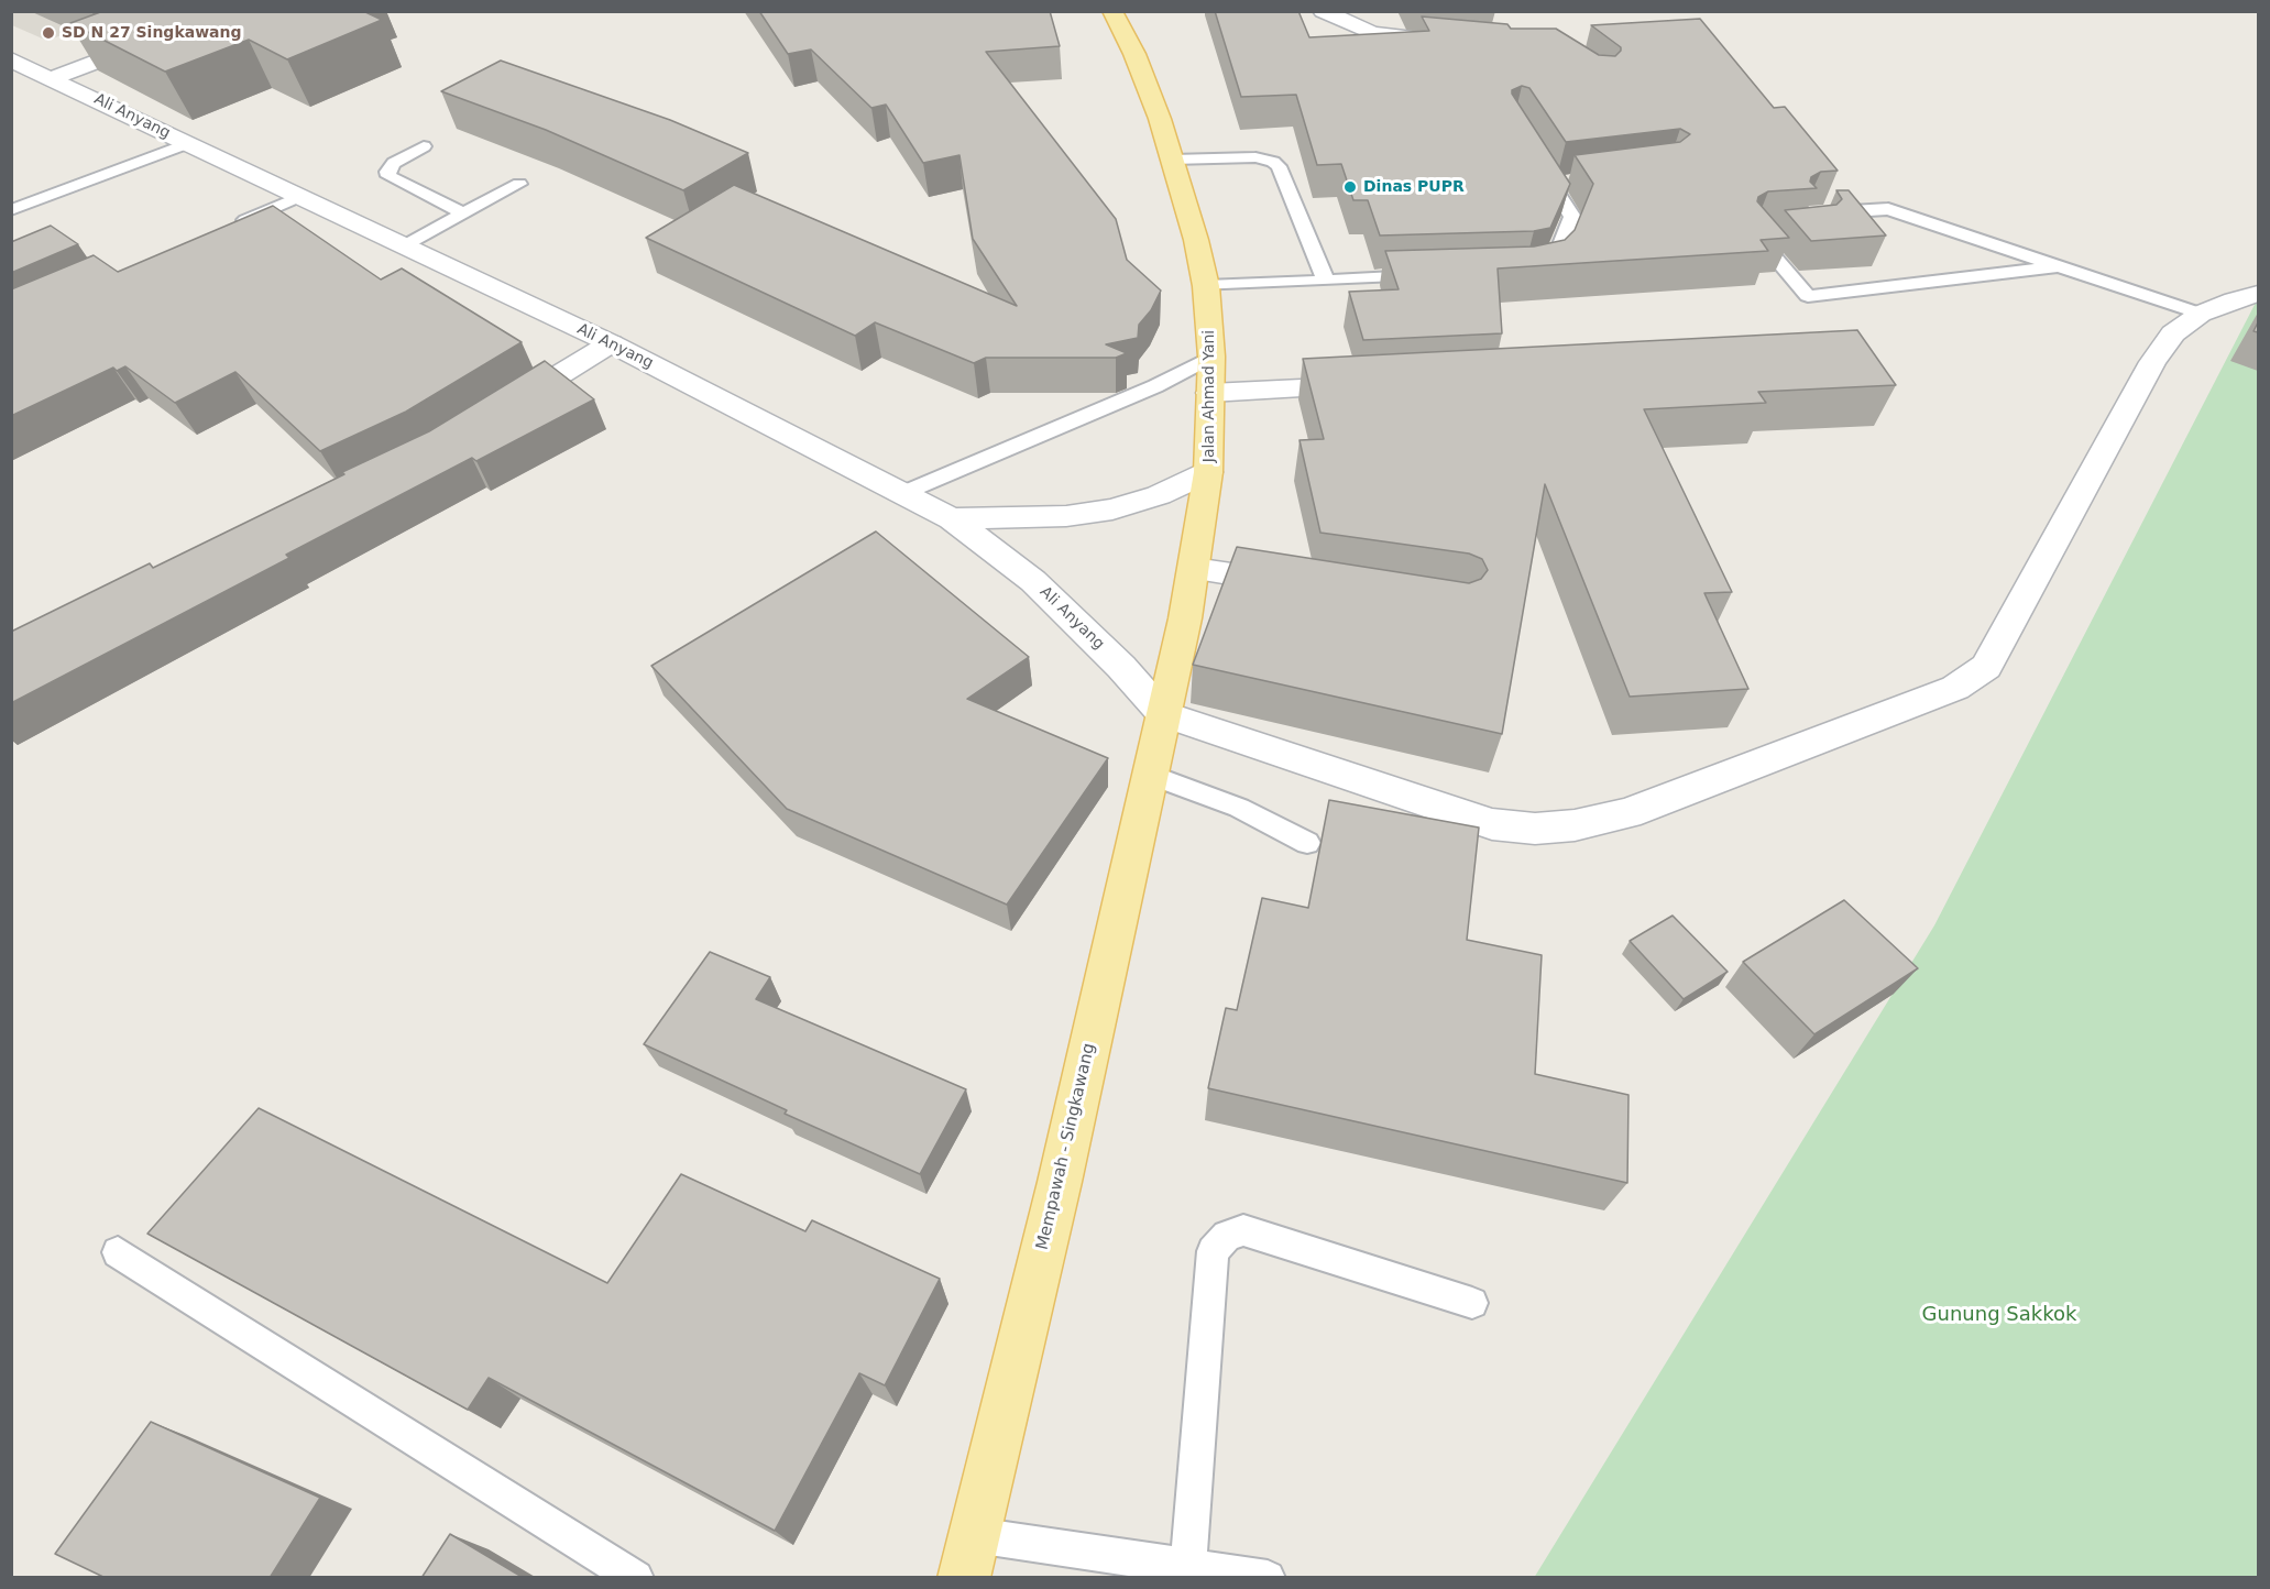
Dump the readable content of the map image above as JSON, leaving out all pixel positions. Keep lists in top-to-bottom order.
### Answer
{
  "streets": {
    "main road": ["Jalan Ahmad Yani", "Mempawah - Singkawang"],
    "street": ["Ali Anyang"]
  },
  "crossings": [
    ["Ali Anyang", "Jalan Ahmad Yani"],
    ["Ali Anyang", "Mempawah - Singkawang"],
    ["Jalan Ahmad Yani", "Mempawah - Singkawang"]
  ],
  "parks": ["Gunung Sakkok"],
  "places": ["SD N 27 Singkawang", "Dinas PUPR"]
}
